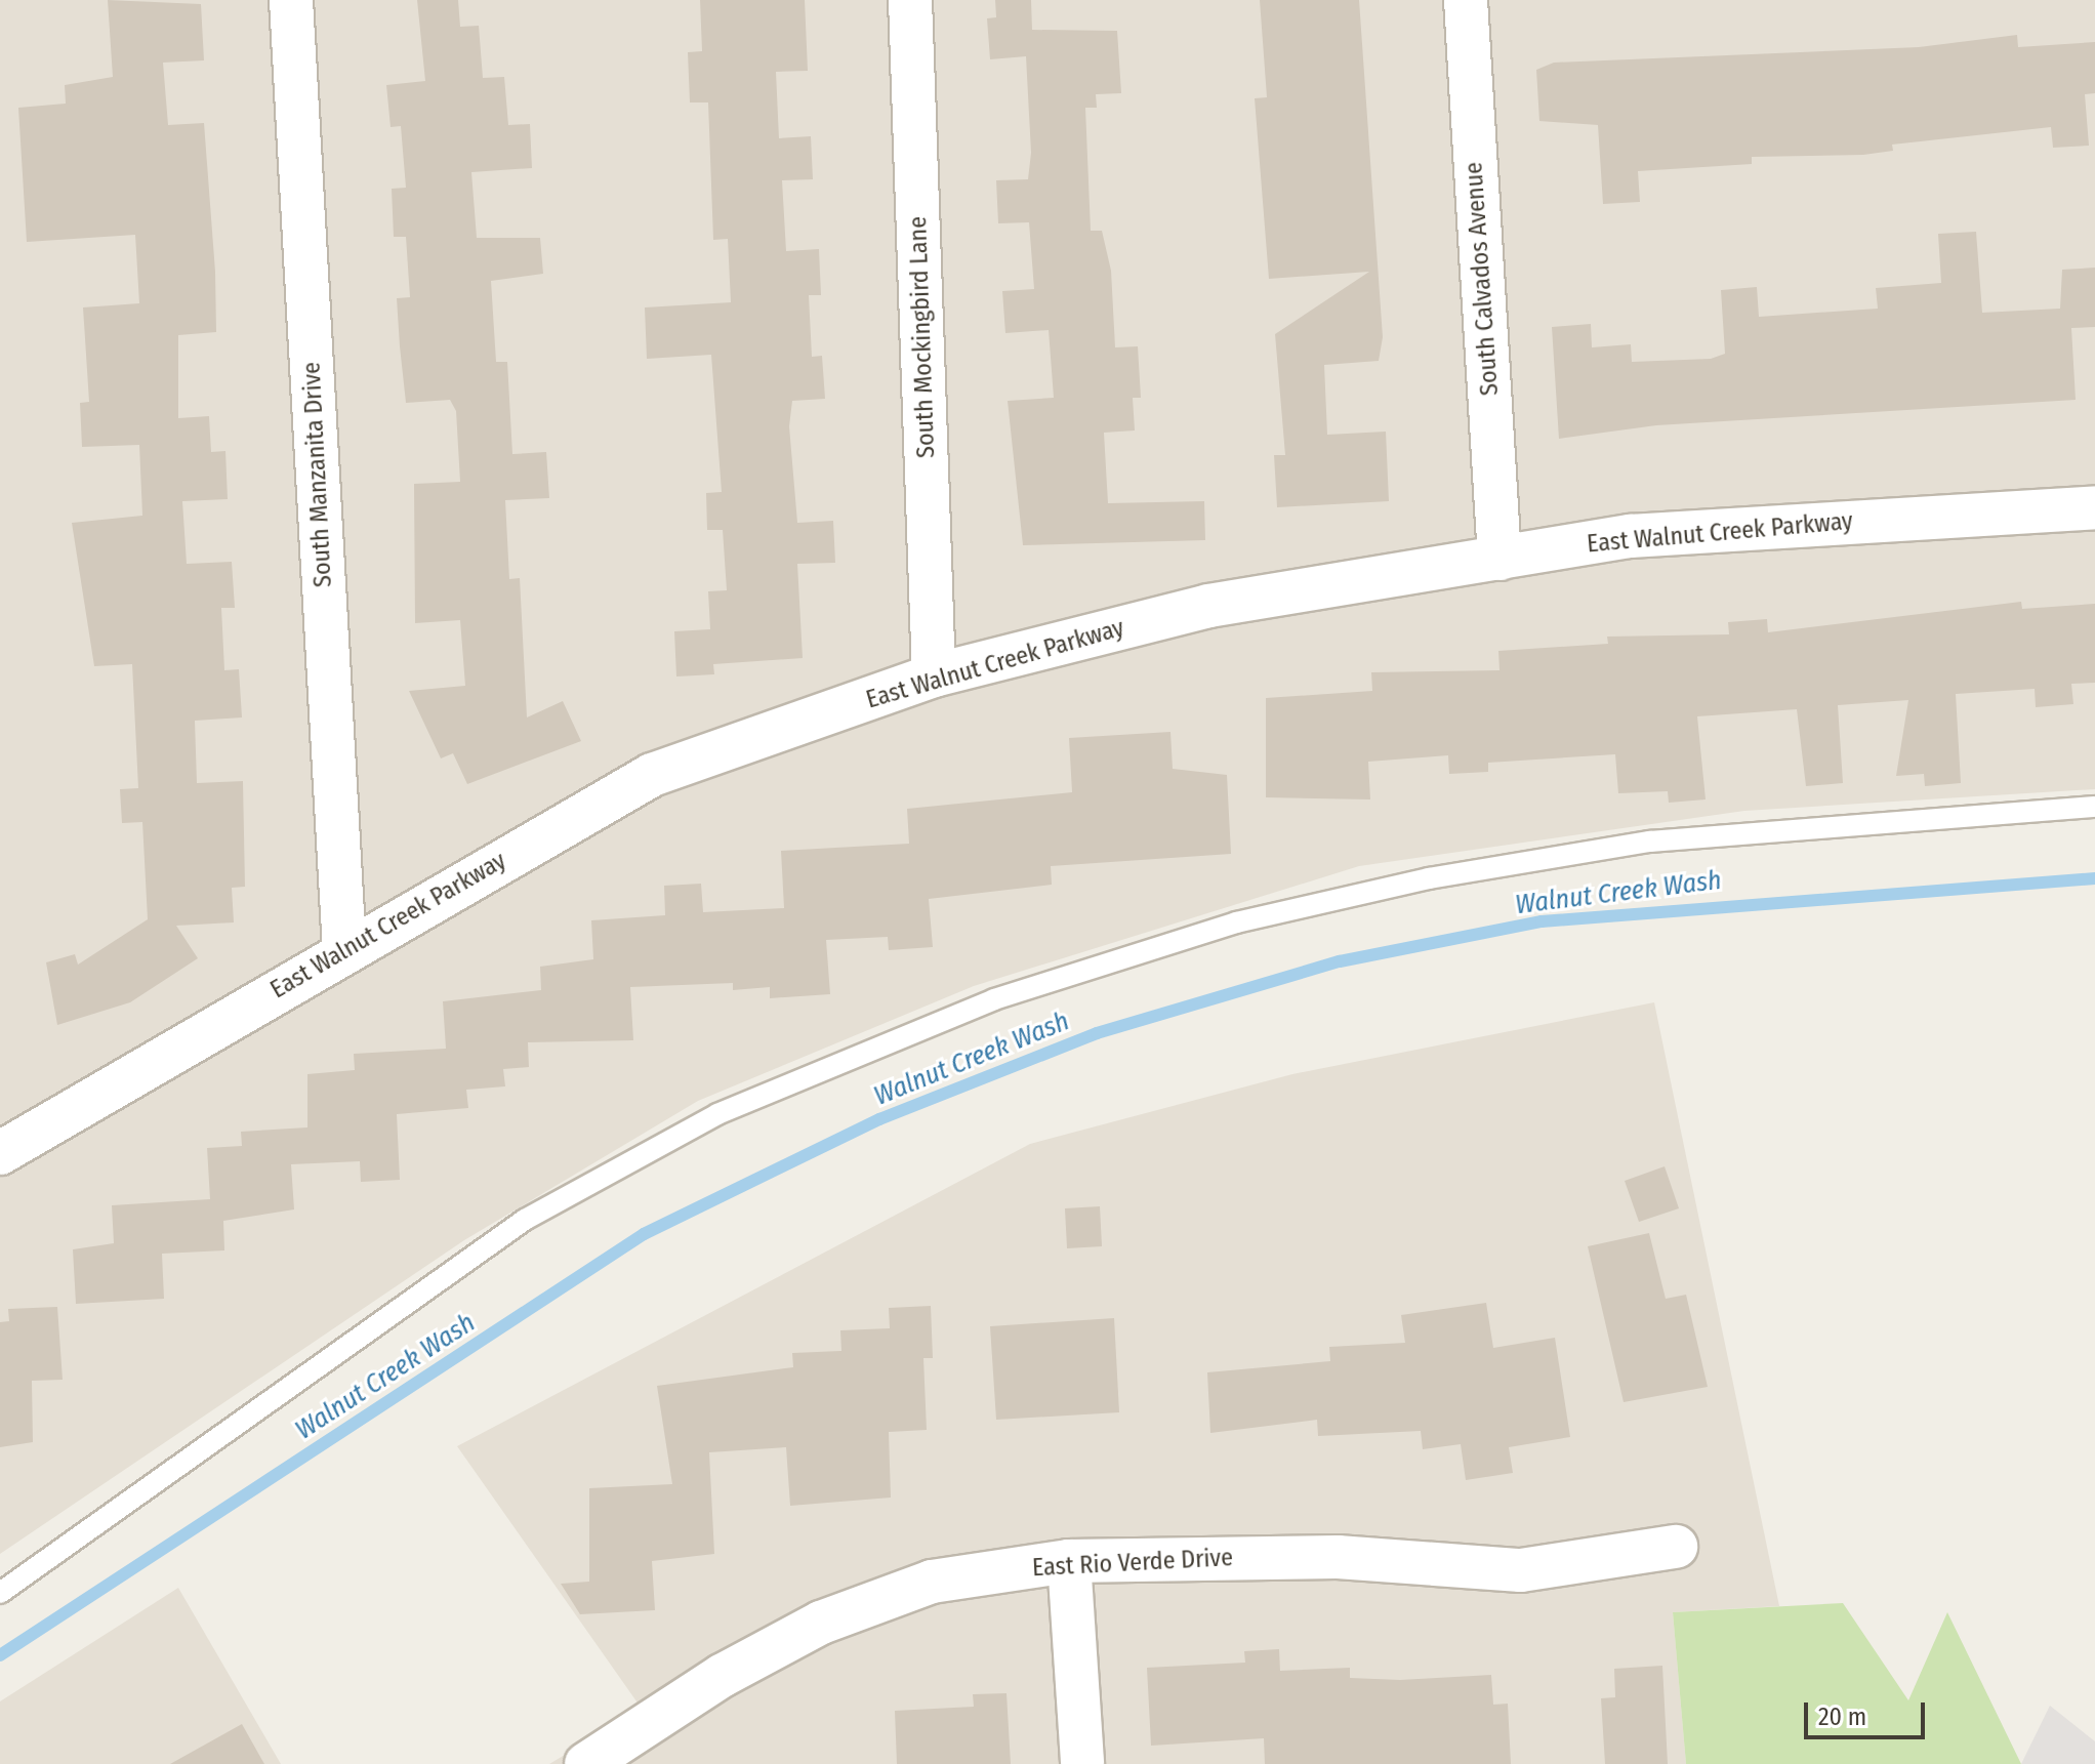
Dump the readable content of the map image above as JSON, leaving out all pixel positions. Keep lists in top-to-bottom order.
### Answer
{
  "streets": {
    "street": [
      "South Calvados Avenue",
      "South Mockingbird Lane",
      "South Manzanita Drive",
      "East Walnut Creek Parkway",
      "East Rio Verde Drive"
    ]
  },
  "crossings": [
    ["South Calvados Avenue", "East Walnut Creek Parkway"],
    ["South Mockingbird Lane", "East Walnut Creek Parkway"],
    ["South Manzanita Drive", "East Walnut Creek Parkway"]
  ],
  "water": ["Walnut Creek Wash"],
  "scale_bar": "20 m"
}
